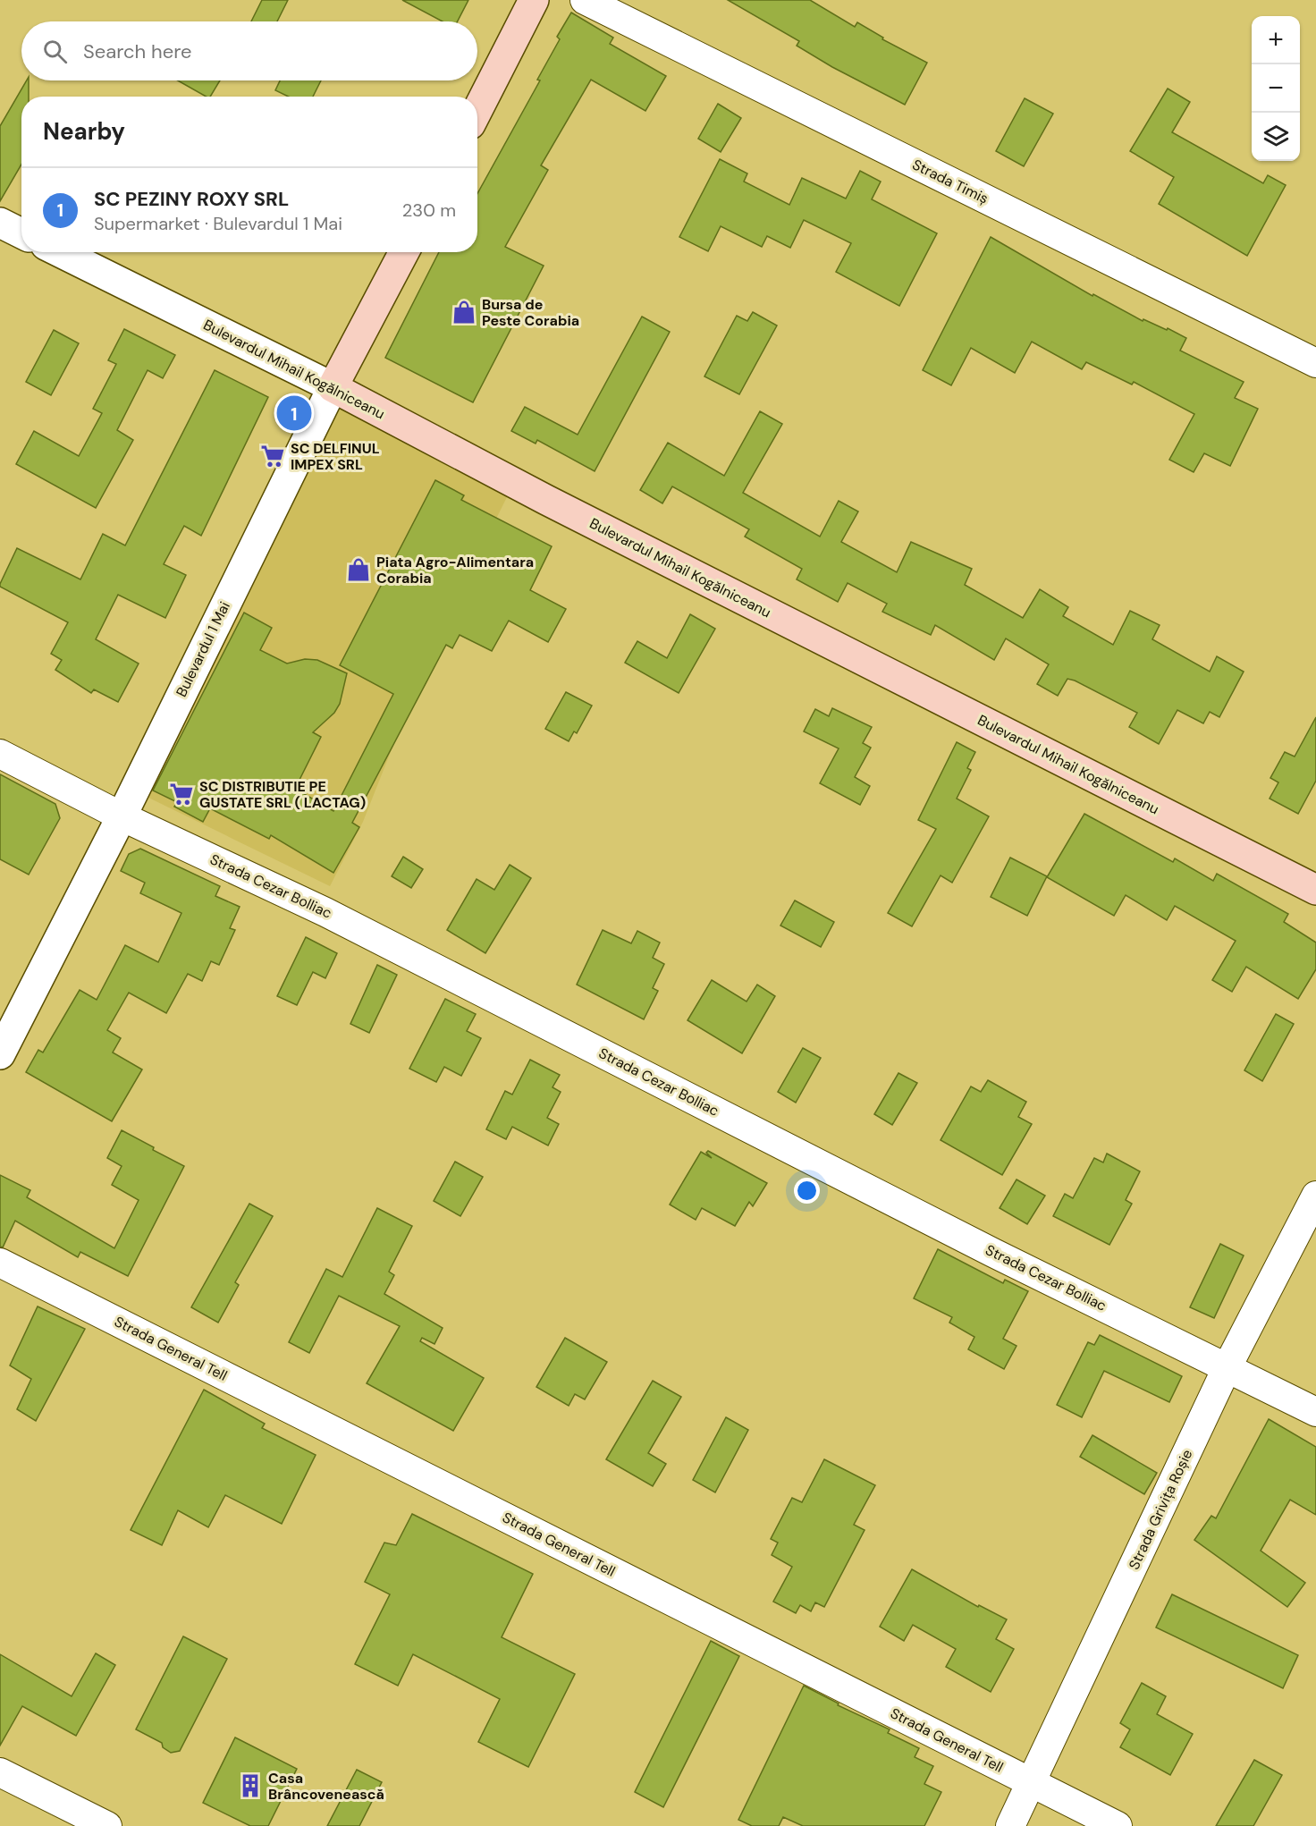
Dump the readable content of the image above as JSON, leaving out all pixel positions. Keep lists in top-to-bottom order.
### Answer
{
  "streets": {
    "main road": ["Bulevardul Mihail Kogălniceanu", "Bulevardul 1 Mai"],
    "street": [
      "Strada Timiș",
      "Strada Cezar Bolliac",
      "Strada General Tell",
      "Strada Grivița Roșie"
    ]
  },
  "crossings": [
    ["Bulevardul Mihail Kogălniceanu", "Bulevardul 1 Mai"],
    ["Bulevardul 1 Mai", "Strada Cezar Bolliac"],
    ["Strada Cezar Bolliac", "Strada Grivița Roșie"],
    ["Strada General Tell", "Strada Grivița Roșie"]
  ],
  "places": {
    "shop": ["Bursa de Peste Corabia", "Piata Agro-Alimentara Corabia"],
    "supermarket": ["SC DELFINUL IMPEX SRL", "SC DISTRIBUTIE PE GUSTATE SRL ( LACTAG)"],
    "building": ["Casa Brâncovenească"]
  },
  "page": {
    "map_buttons": ["+", "−"],
    "search": "Search here",
    "heading": "Nearby",
    "list": [
      {
        "mark": "1",
        "name": "SC PEZINY ROXY SRL",
        "note": "Supermarket · Bulevardul 1 Mai",
        "value": "230 m"
      }
    ],
    "pins": "1"
  }
}
